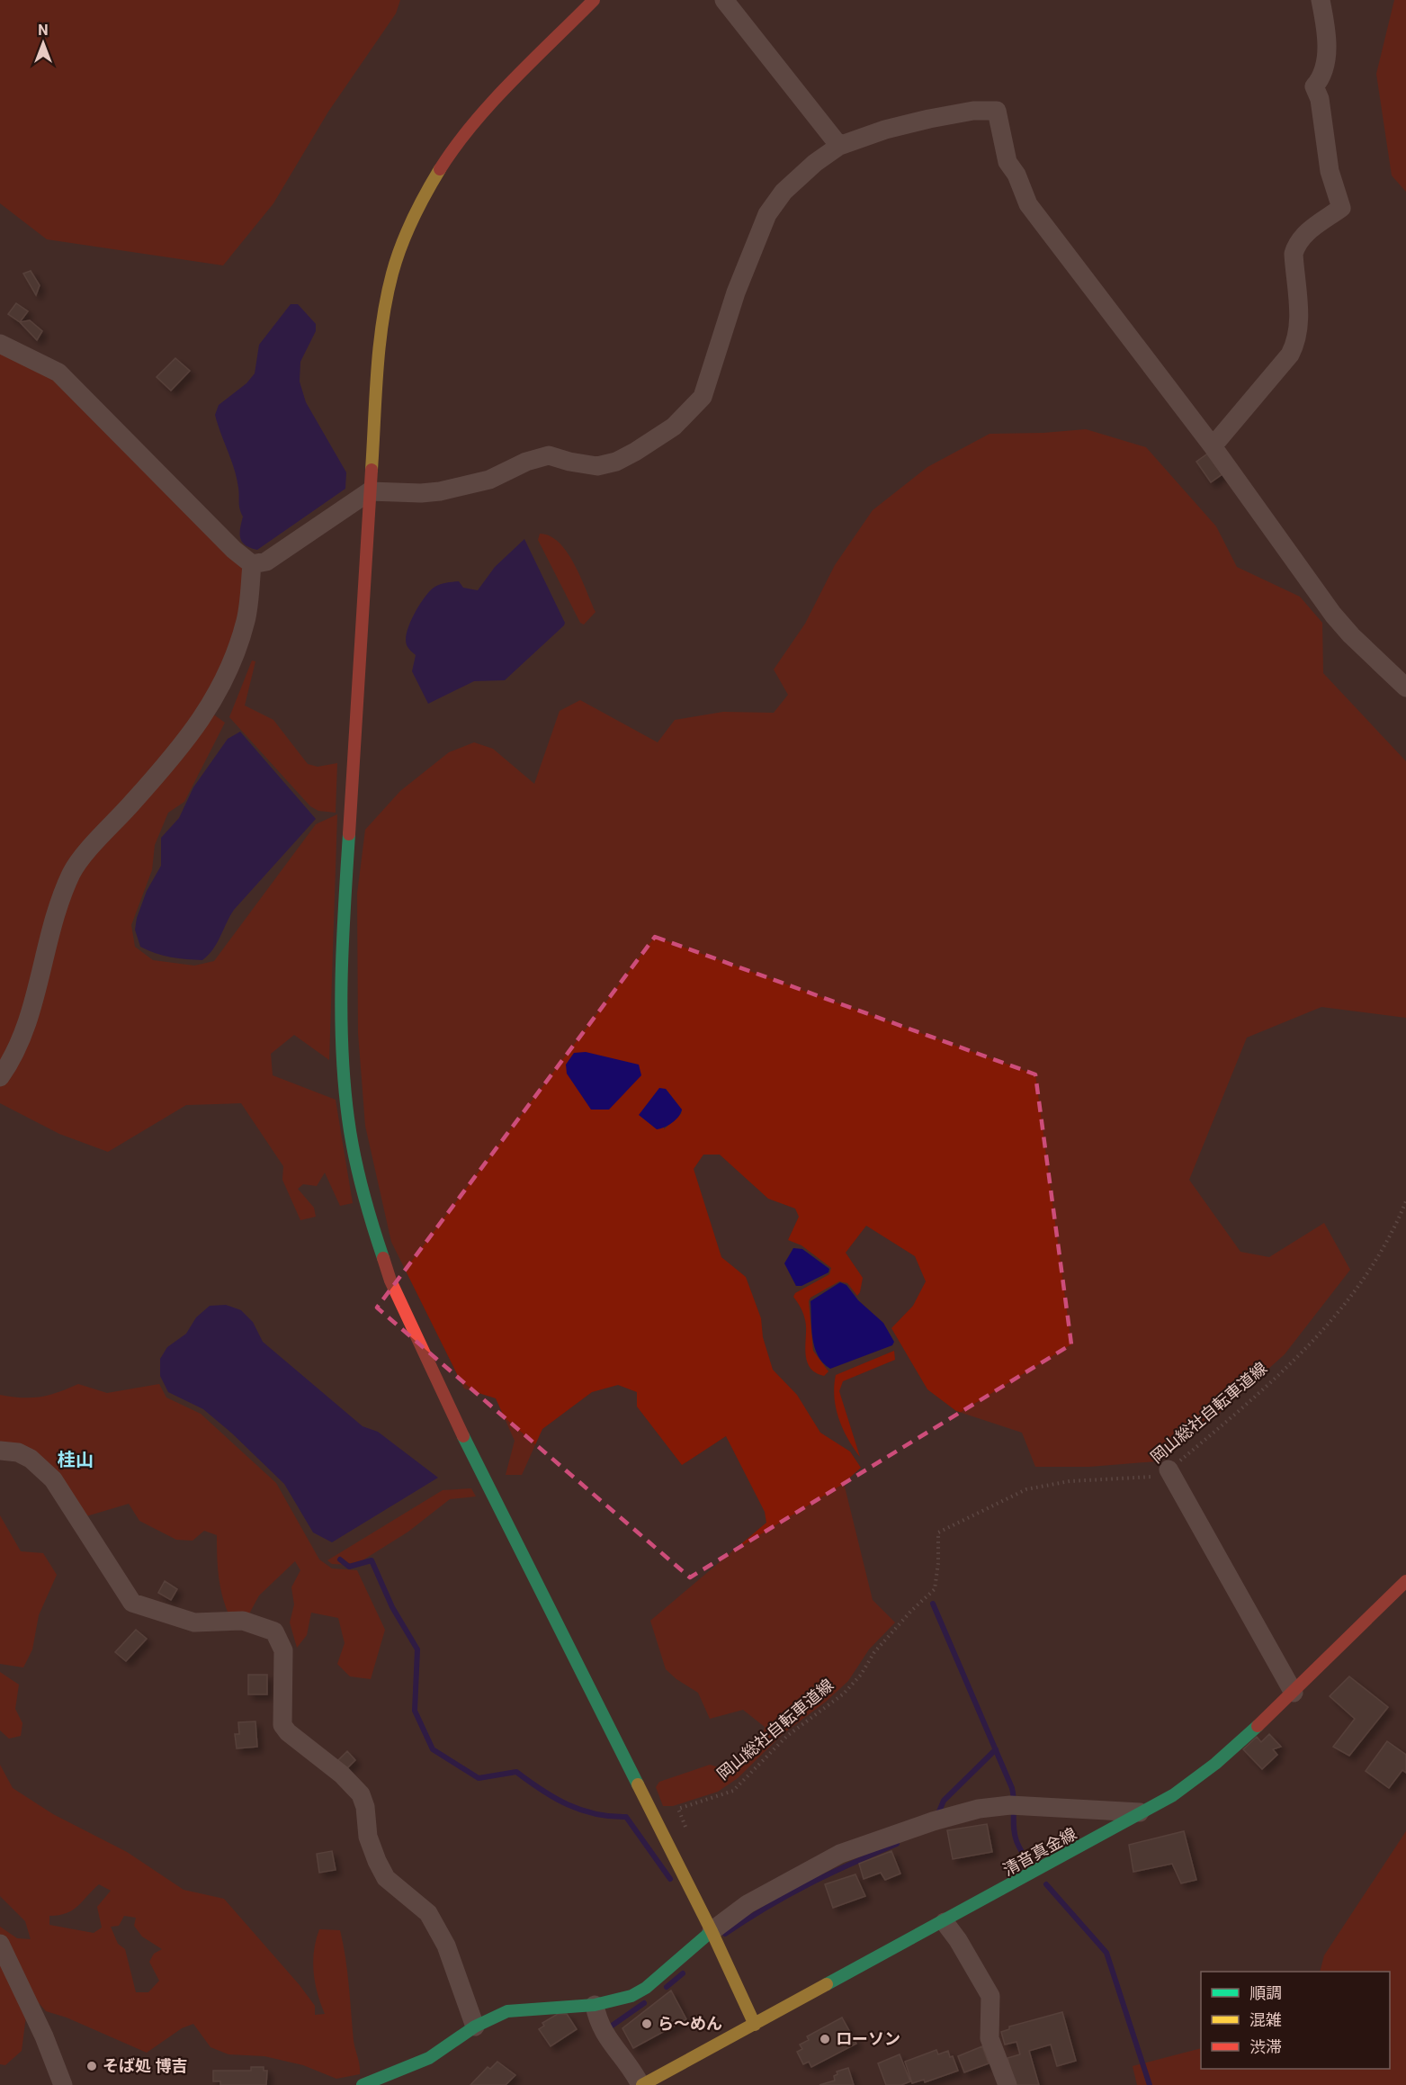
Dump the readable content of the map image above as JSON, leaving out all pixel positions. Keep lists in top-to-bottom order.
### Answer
{
  "streets": {
    "street": ["清音真金線"],
    "path": ["岡山総社自転車道線"]
  },
  "districts": ["桂山"],
  "places": ["ら～めん", "ローソン", "そば処 博吉"],
  "legend": ["順調", "混雑", "渋滞"],
  "north": "top"
}
